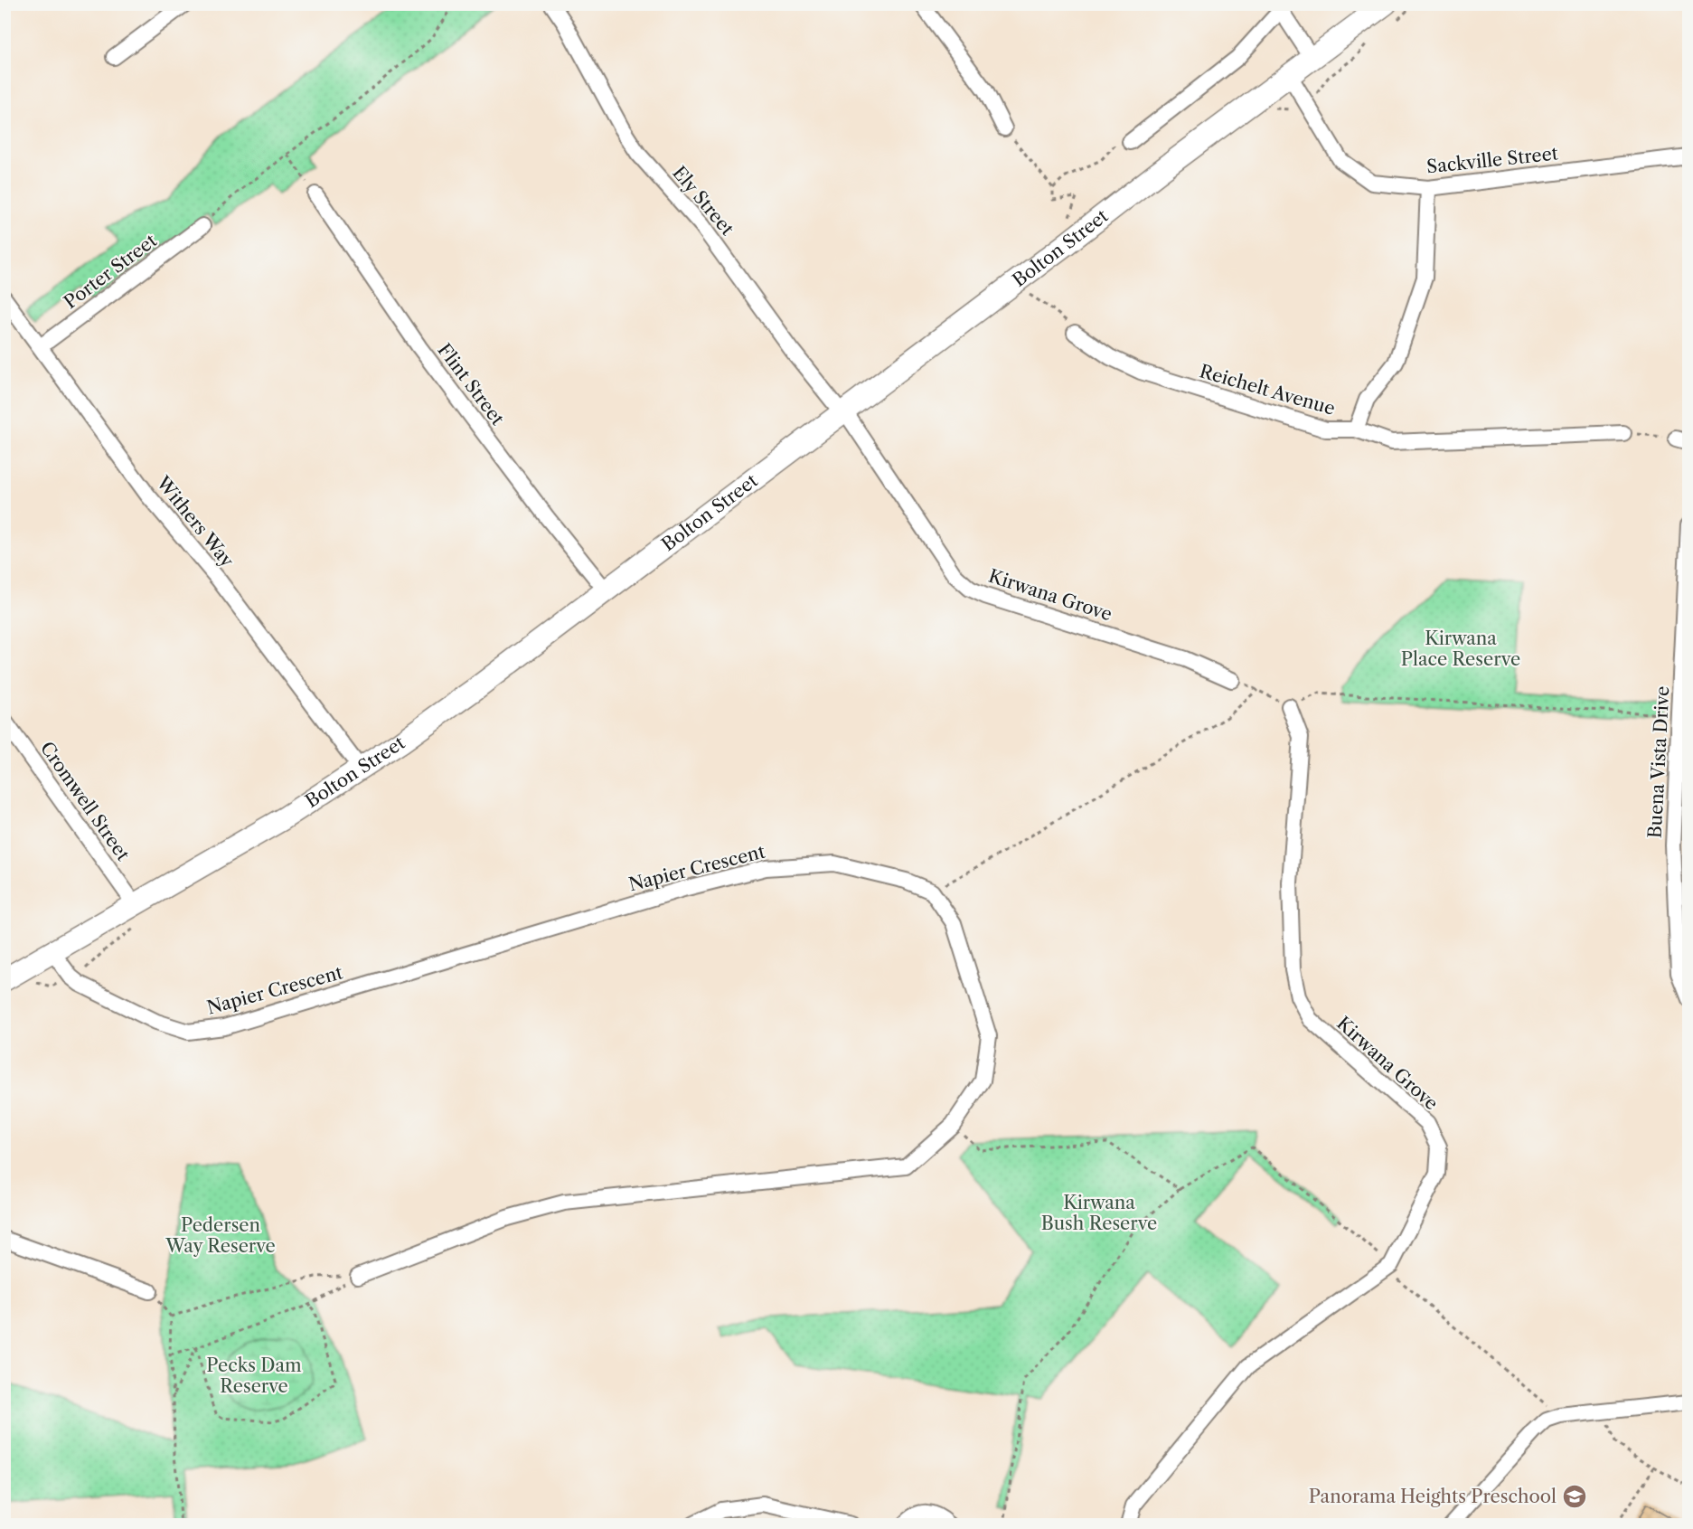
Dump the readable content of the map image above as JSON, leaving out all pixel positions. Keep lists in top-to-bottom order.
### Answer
{
  "streets": {
    "main road": ["Bolton Street"],
    "street": [
      "Sackville Street",
      "Ely Street",
      "Porter Street",
      "Flint Street",
      "Reichelt Avenue",
      "Withers Way",
      "Kirwana Grove",
      "Buena Vista Drive",
      "Cromwell Street",
      "Napier Crescent"
    ]
  },
  "crossings": [
    ["Sackville Street", "Bolton Street"],
    ["Ely Street", "Bolton Street"],
    ["Ely Street", "Kirwana Grove"],
    ["Bolton Street", "Flint Street"],
    ["Bolton Street", "Withers Way"],
    ["Bolton Street", "Kirwana Grove"],
    ["Bolton Street", "Cromwell Street"],
    ["Bolton Street", "Napier Crescent"],
    ["Porter Street", "Withers Way"]
  ],
  "parks": [
    "Kirwana Place Reserve",
    "Kirwana Bush Reserve",
    "Pedersen Way Reserve",
    "Pecks Dam Reserve"
  ],
  "places": {
    "school or university": ["Panorama Heights Preschool"]
  }
}
